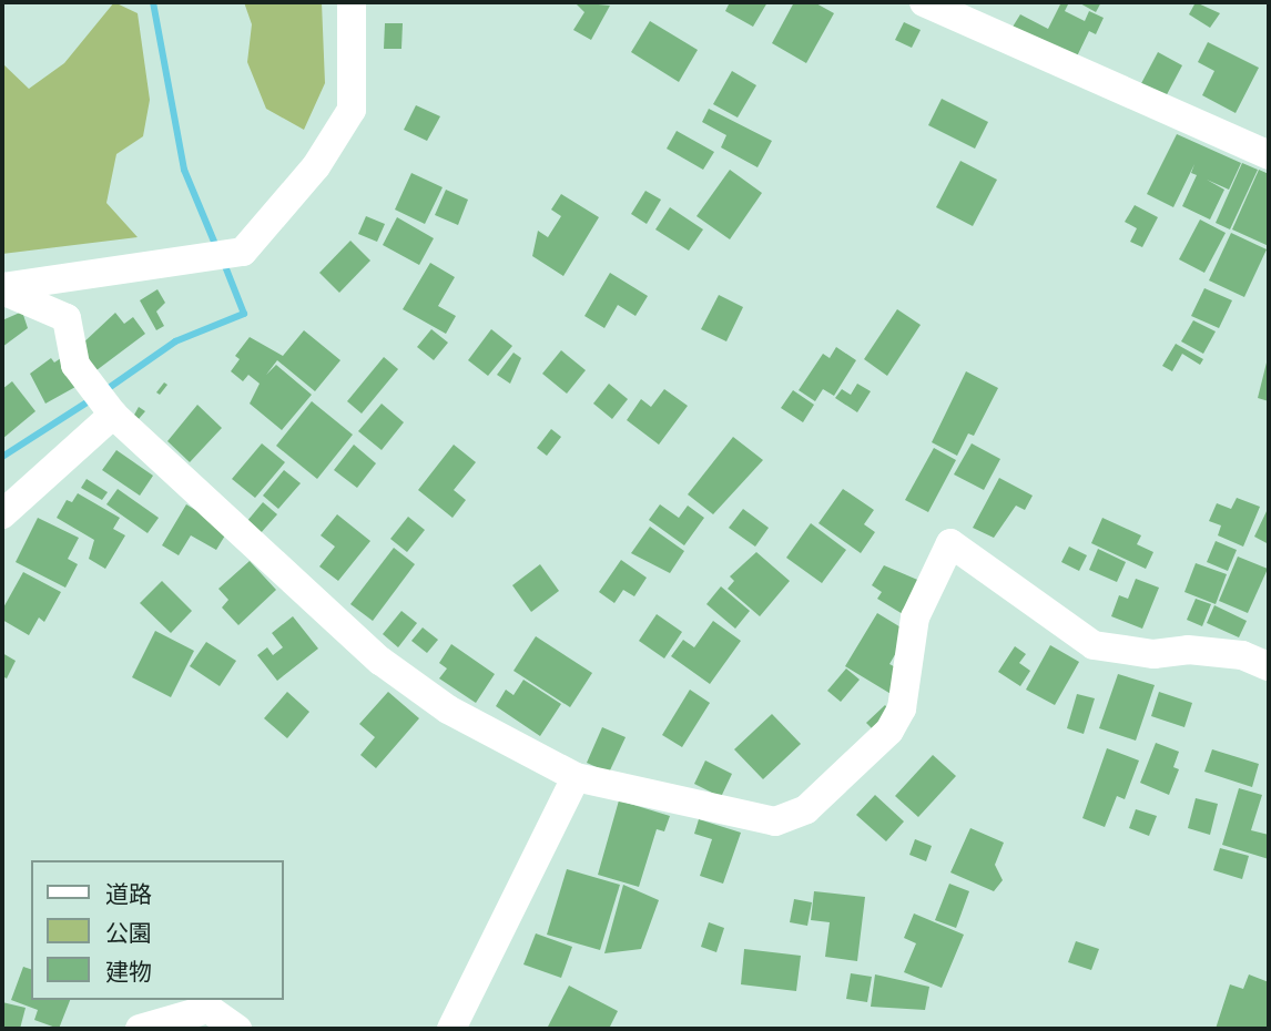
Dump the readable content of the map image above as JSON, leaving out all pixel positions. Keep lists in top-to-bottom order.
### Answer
{
  "legend": ["道路", "公園", "建物"]
}
